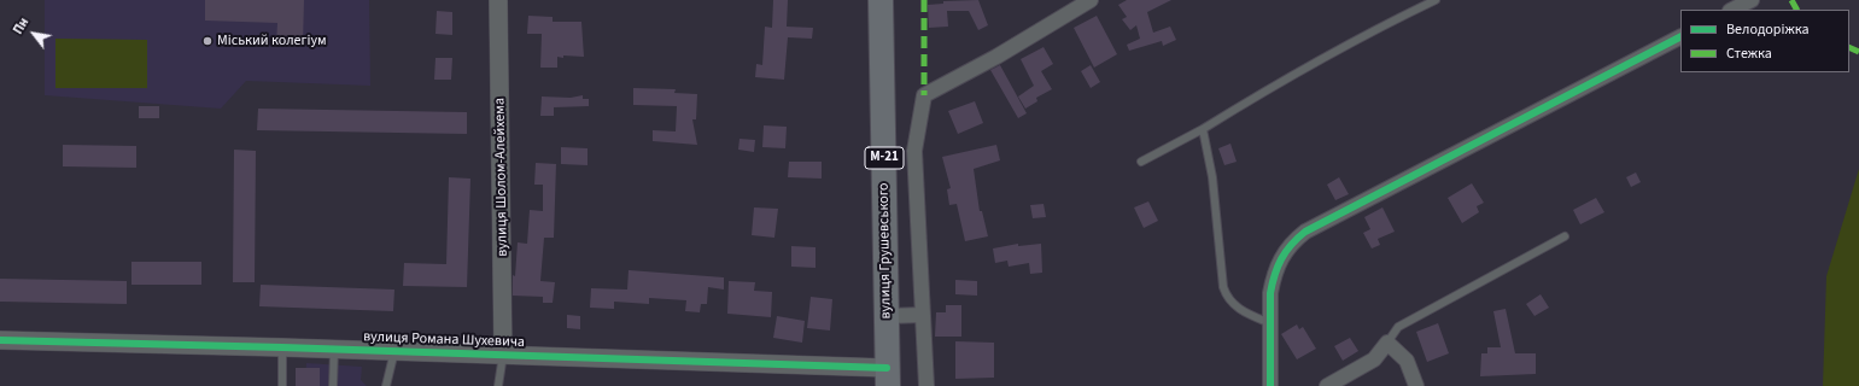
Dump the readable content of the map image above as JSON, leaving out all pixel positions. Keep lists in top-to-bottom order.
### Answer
{
  "streets": {
    "highway": ["М-21", "вулиця Грушевського"],
    "street": ["вулиця Шолом-Алейхема", "вулиця Романа Шухевича"]
  },
  "crossings": [
    ["вулиця Шолом-Алейхема", "вулиця Романа Шухевича"],
    ["вулиця Грушевського", "вулиця Романа Шухевича"]
  ],
  "places": ["Міський колегіум"],
  "legend": ["Велодоріжка", "Стежка"],
  "north": "top left"
}
